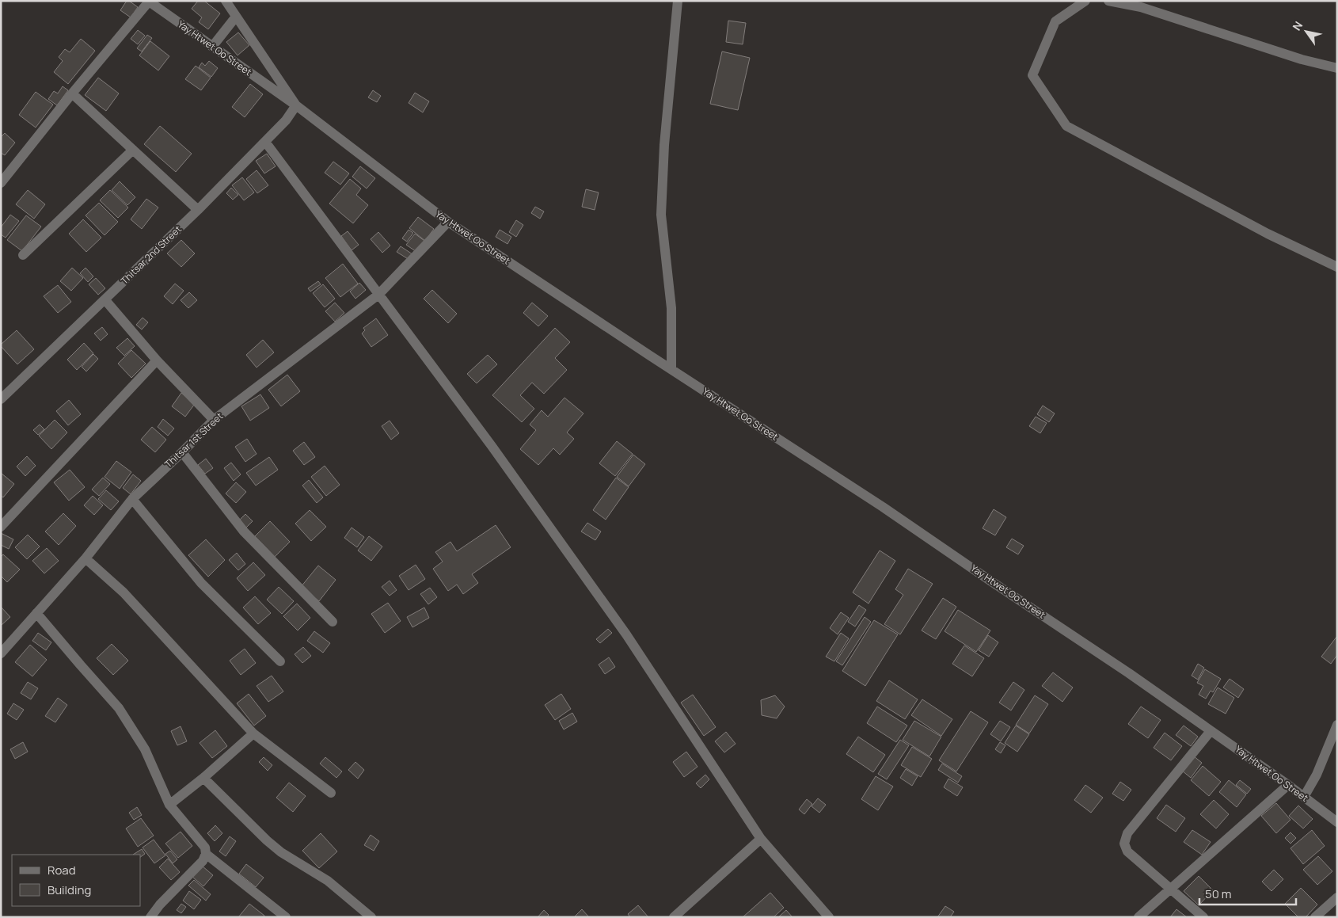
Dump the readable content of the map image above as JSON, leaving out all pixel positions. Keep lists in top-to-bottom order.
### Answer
{
  "streets": {
    "street": ["Yay Htwet Oo Street", "Thitsar 2nd Street", "Thitsar 1st Street"]
  },
  "crossings": [
    ["Yay Htwet Oo Street", "Thitsar 2nd Street"],
    ["Yay Htwet Oo Street", "Thitsar 1st Street"]
  ],
  "legend": ["Road", "Building"],
  "scale_bar": "50 m",
  "north": "top left"
}
